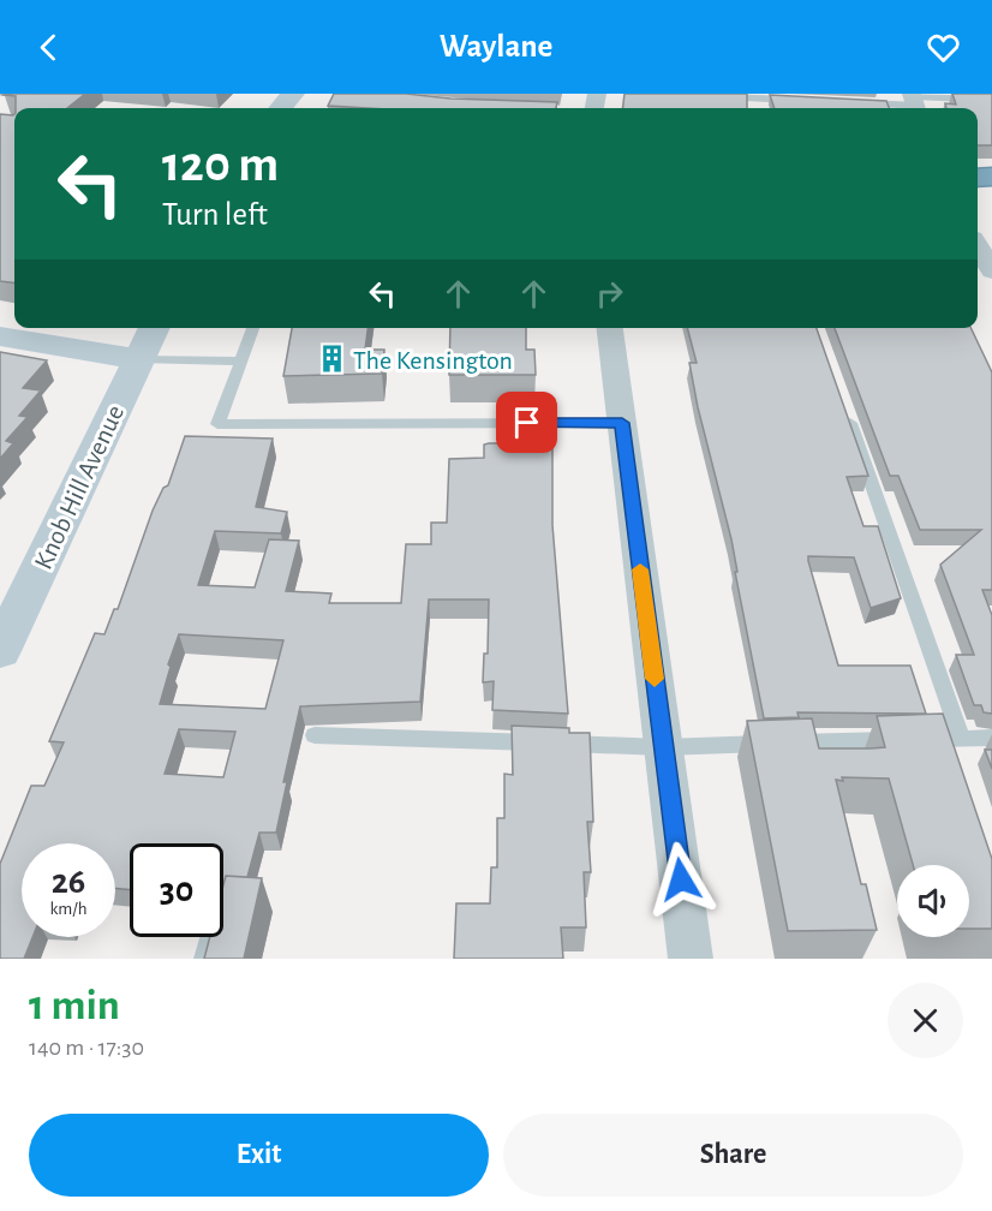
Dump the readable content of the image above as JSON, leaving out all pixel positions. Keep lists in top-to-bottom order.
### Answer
{
  "streets": {
    "street": ["Knob Hill Avenue"]
  },
  "places": {
    "building": ["The Kensington"]
  },
  "page": {
    "header": "Waylane",
    "turn": ["120 m", "Turn left"],
    "speed": "26 km/h",
    "limit": "30",
    "heading": ["1 min", "140 m · 17:30"],
    "buttons": ["Exit", "Share"]
  }
}
